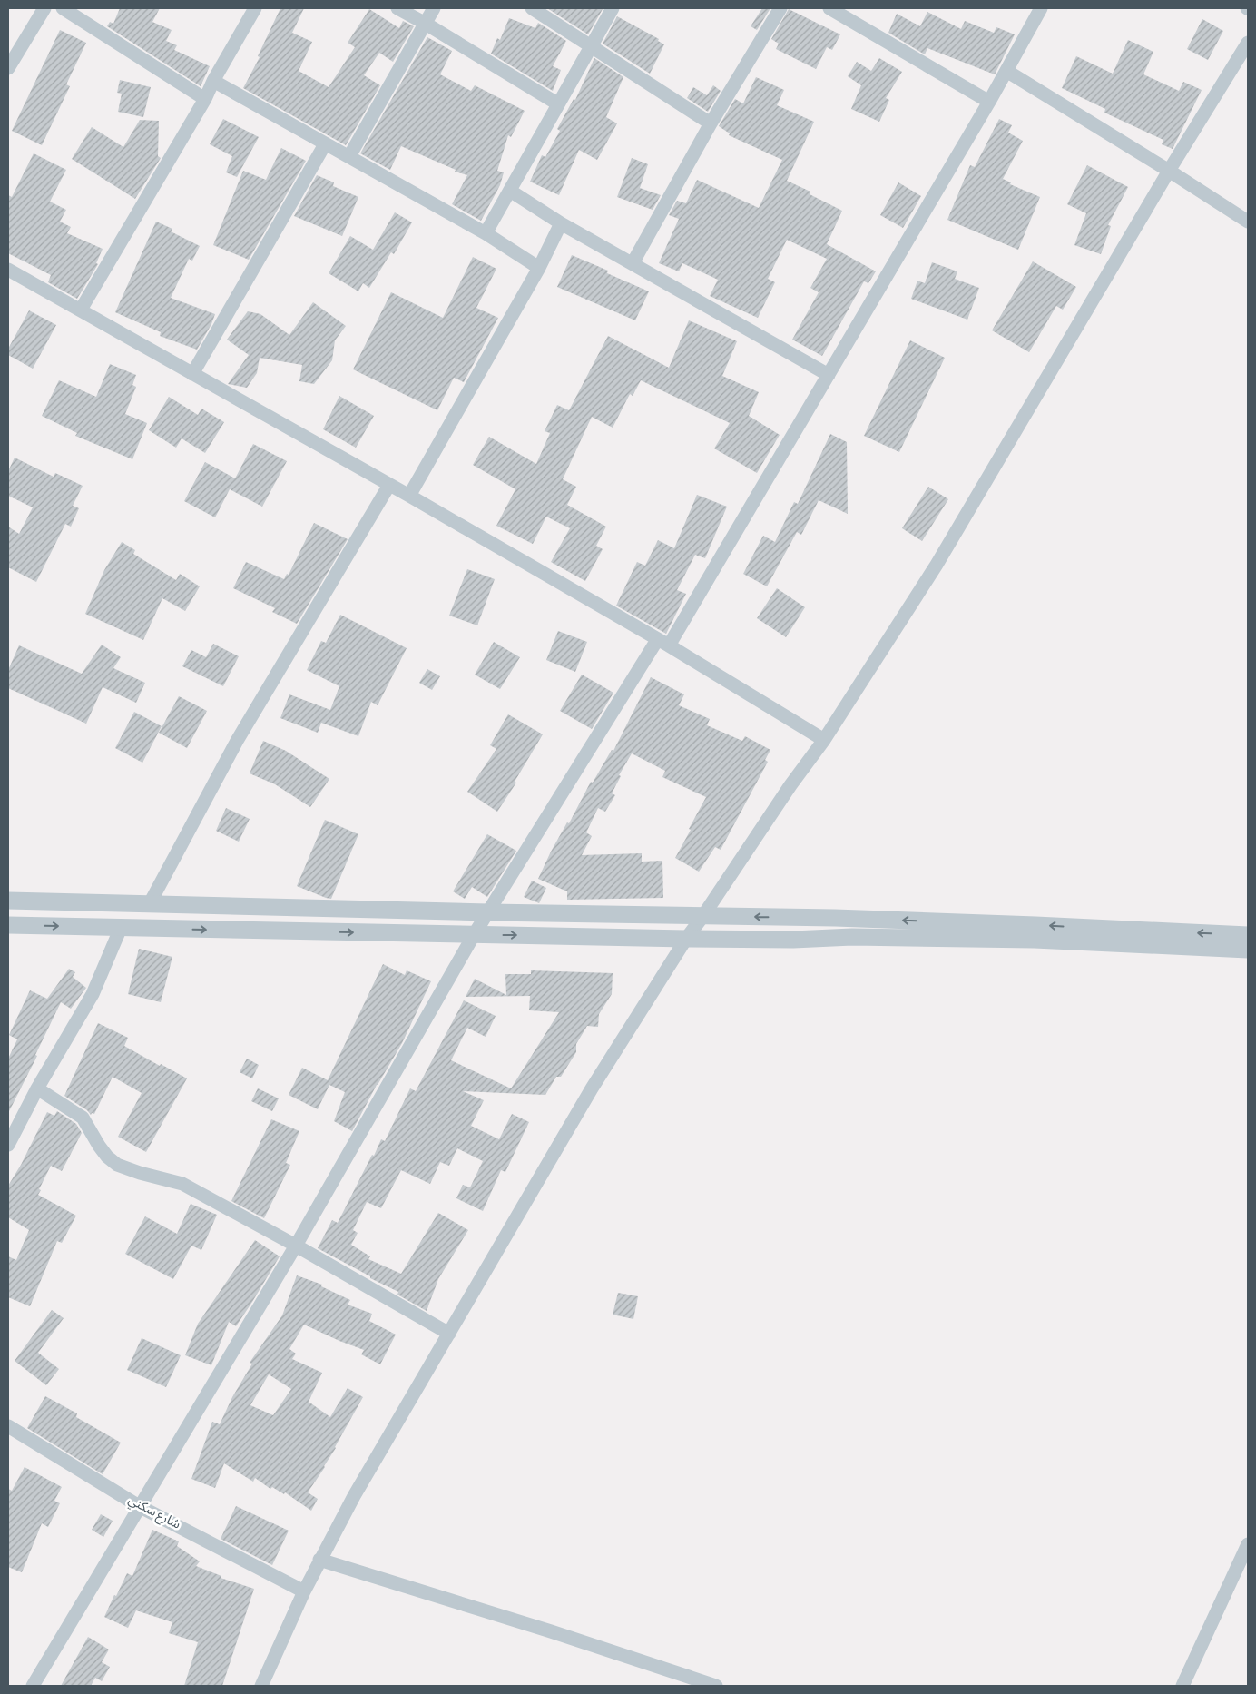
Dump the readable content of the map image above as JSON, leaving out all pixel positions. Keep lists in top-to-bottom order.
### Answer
{
  "streets": {
    "street": ["شارع سكني"]
  }
}
